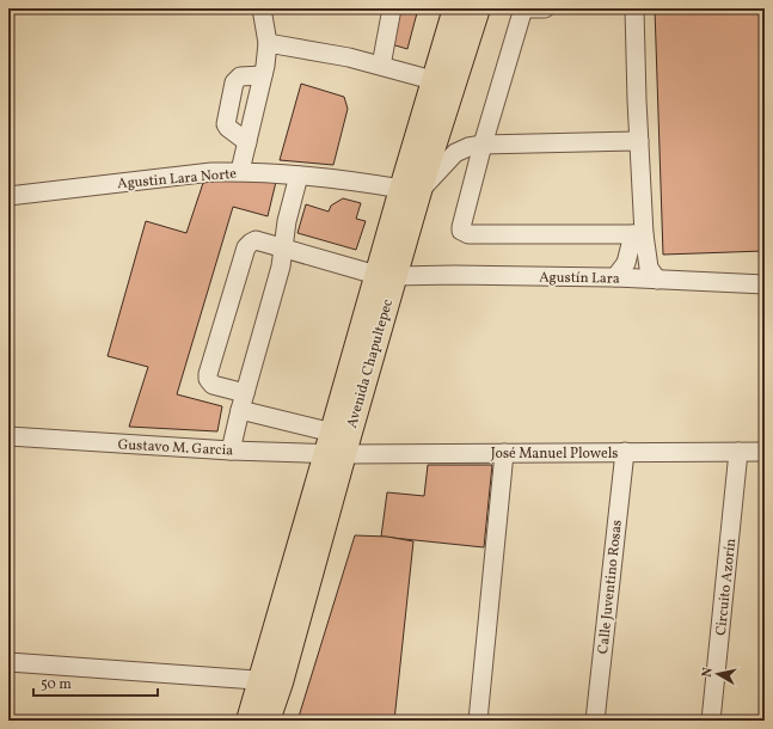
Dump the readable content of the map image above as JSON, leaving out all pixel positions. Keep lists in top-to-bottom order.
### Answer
{
  "streets": {
    "main road": ["Avenida Chapultepec"],
    "street": [
      "Agustin Lara Norte",
      "Agustín Lara",
      "Gustavo M. Garcia",
      "José Manuel Plowels",
      "Calle Juventino Rosas",
      "Circuito Azorín"
    ]
  },
  "crossings": [
    ["Agustin Lara Norte", "Avenida Chapultepec"],
    ["Agustín Lara", "Avenida Chapultepec"],
    ["Avenida Chapultepec", "Gustavo M. Garcia"],
    ["Avenida Chapultepec", "José Manuel Plowels"],
    ["Gustavo M. Garcia", "José Manuel Plowels"],
    ["José Manuel Plowels", "Calle Juventino Rosas"],
    ["José Manuel Plowels", "Circuito Azorín"]
  ],
  "scale_bar": "50 m",
  "north": "left"
}
